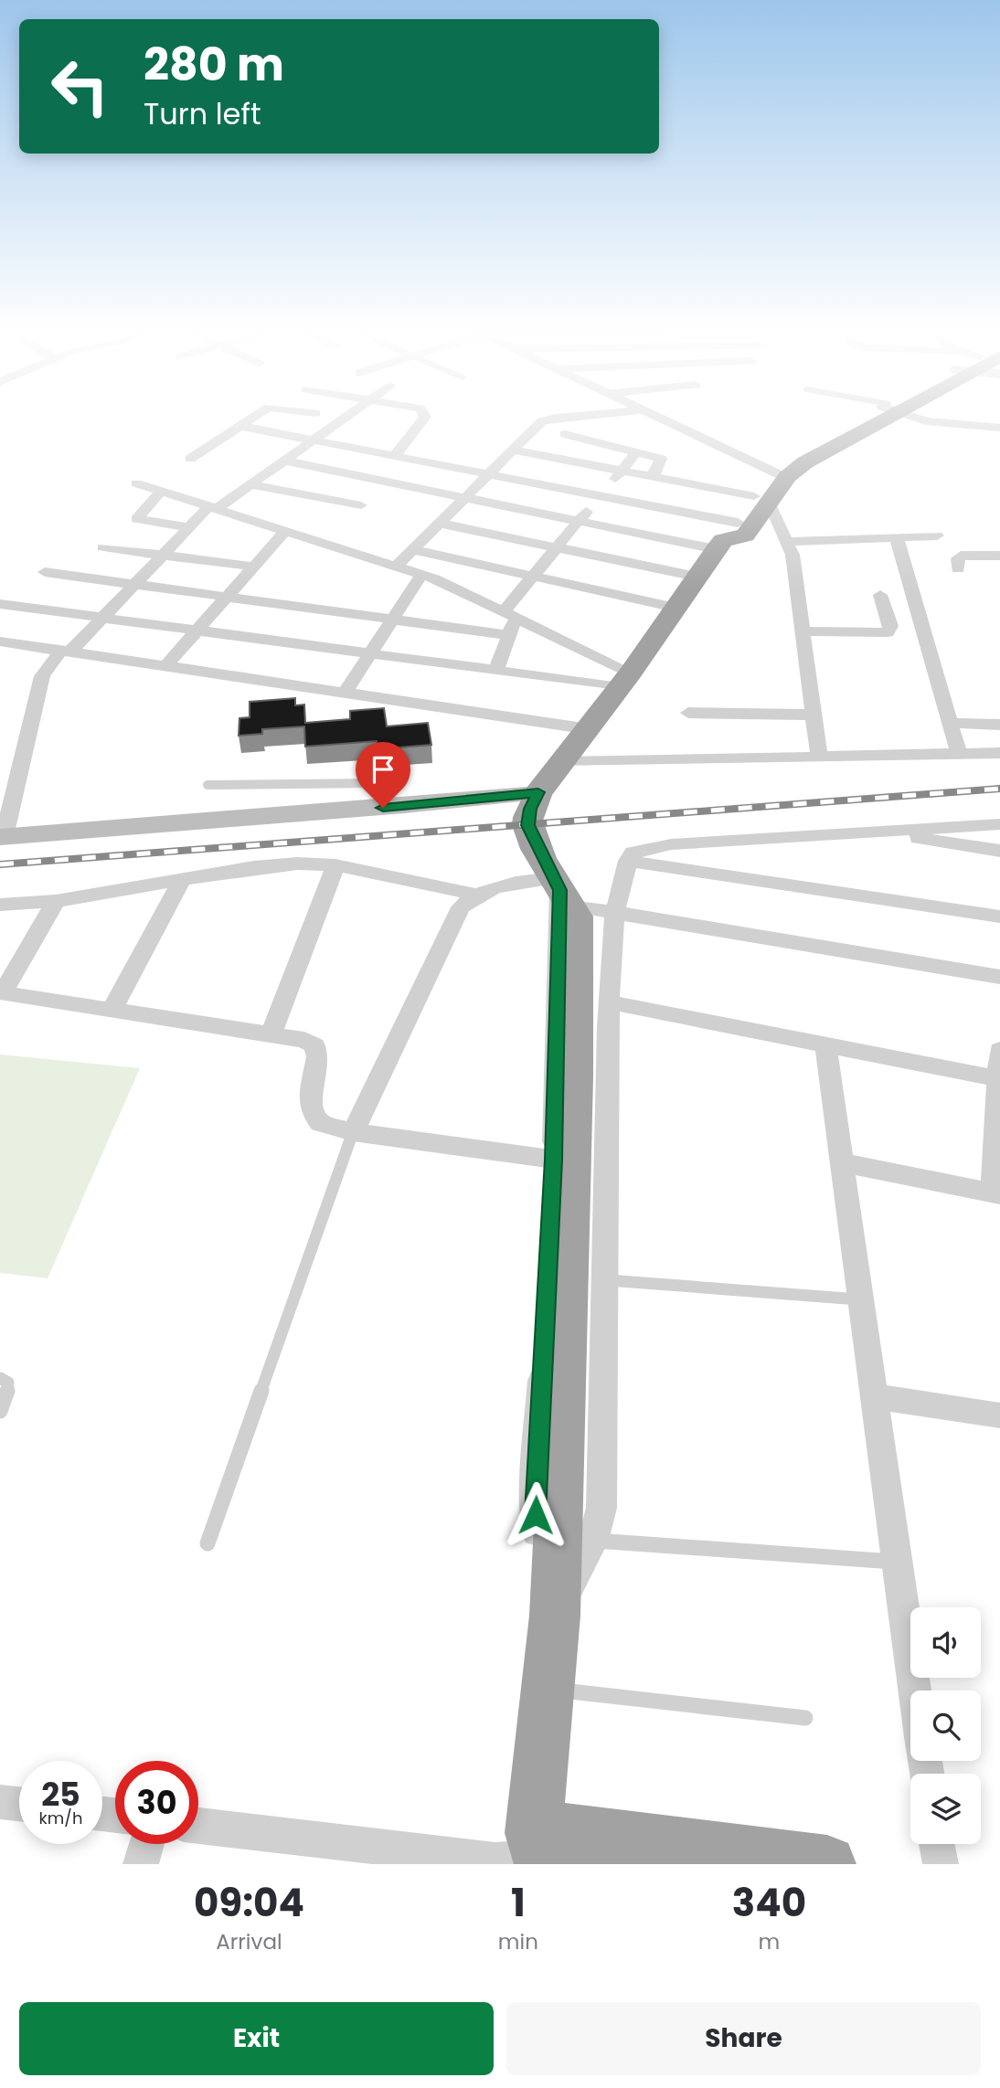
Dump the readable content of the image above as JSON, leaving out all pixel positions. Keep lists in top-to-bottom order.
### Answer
{
  "page": {
    "turn": ["280 m", "Turn left"],
    "speed": "25 km/h",
    "limit": "30",
    "eta": [
      "09:04",
      "Arrival",
      "1",
      "min",
      "340",
      "m"
    ],
    "buttons": ["Exit", "Share"]
  }
}
